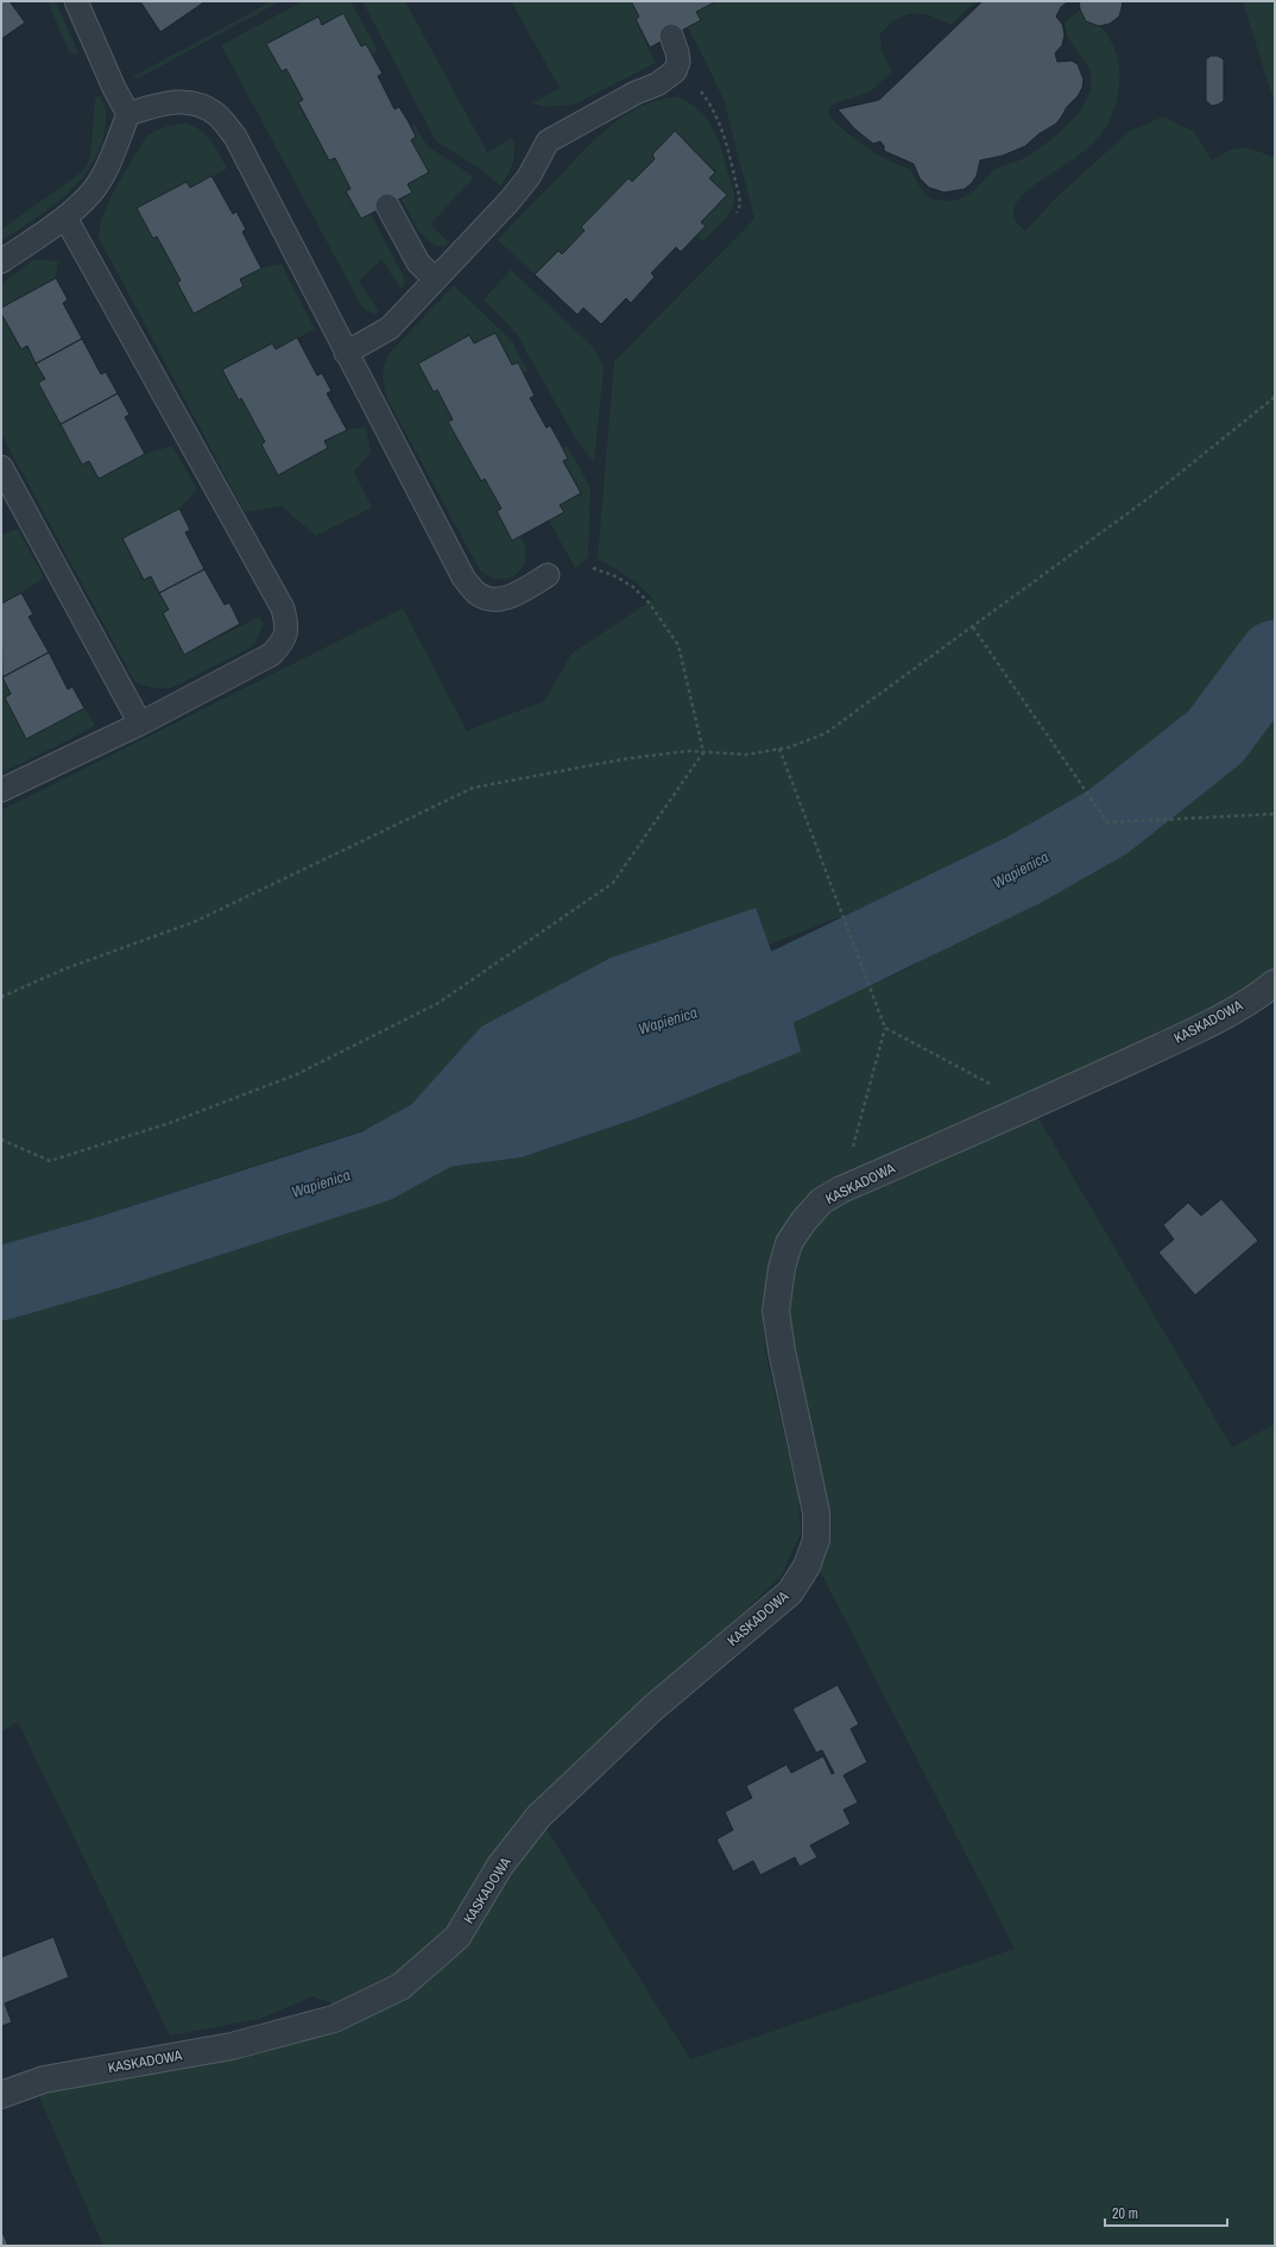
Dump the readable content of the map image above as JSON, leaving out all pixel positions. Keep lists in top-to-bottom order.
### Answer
{
  "streets": {
    "street": ["KASKADOWA"]
  },
  "water": ["Wapienica"],
  "scale_bar": "20 m"
}
